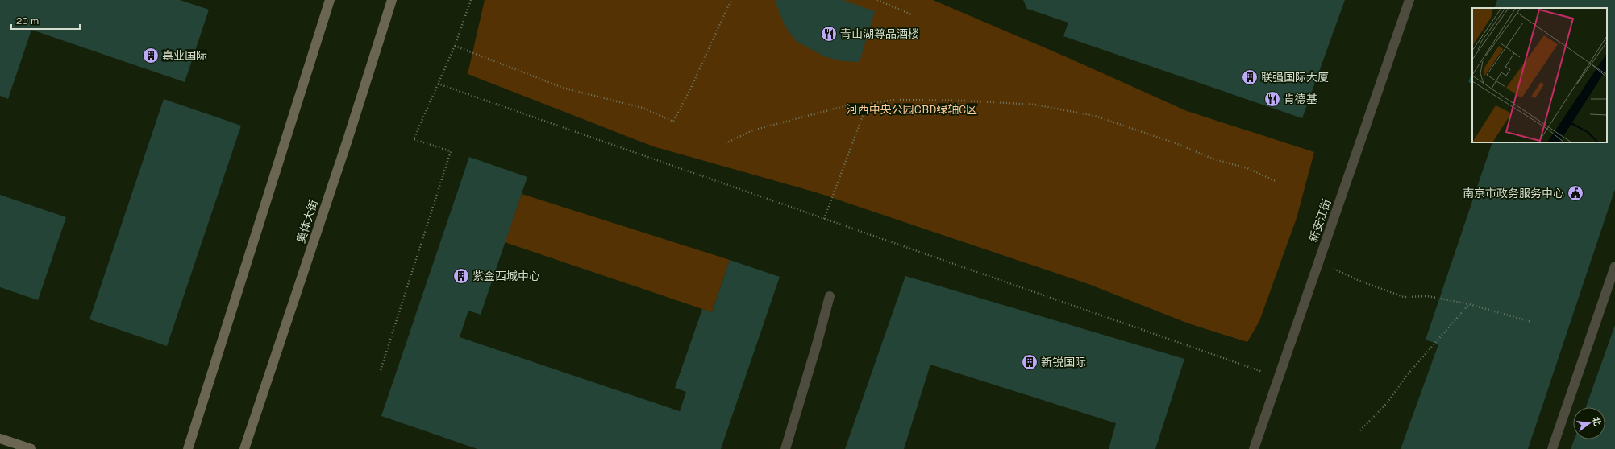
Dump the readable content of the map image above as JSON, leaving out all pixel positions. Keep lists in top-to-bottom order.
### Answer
{
  "streets": {
    "main road": ["奥体大街"],
    "street": ["新安江街"]
  },
  "parks": ["河西中央公园CBD绿轴C区"],
  "places": {
    "restaurant": ["青山湖尊品酒楼", "肯德基"],
    "building": [
      "嘉业国际",
      "联强国际大厦",
      "紫金西城中心",
      "新锐国际"
    ],
    "public building": ["南京市政务服务中心"]
  },
  "scale_bar": "20 m",
  "north": "right"
}
